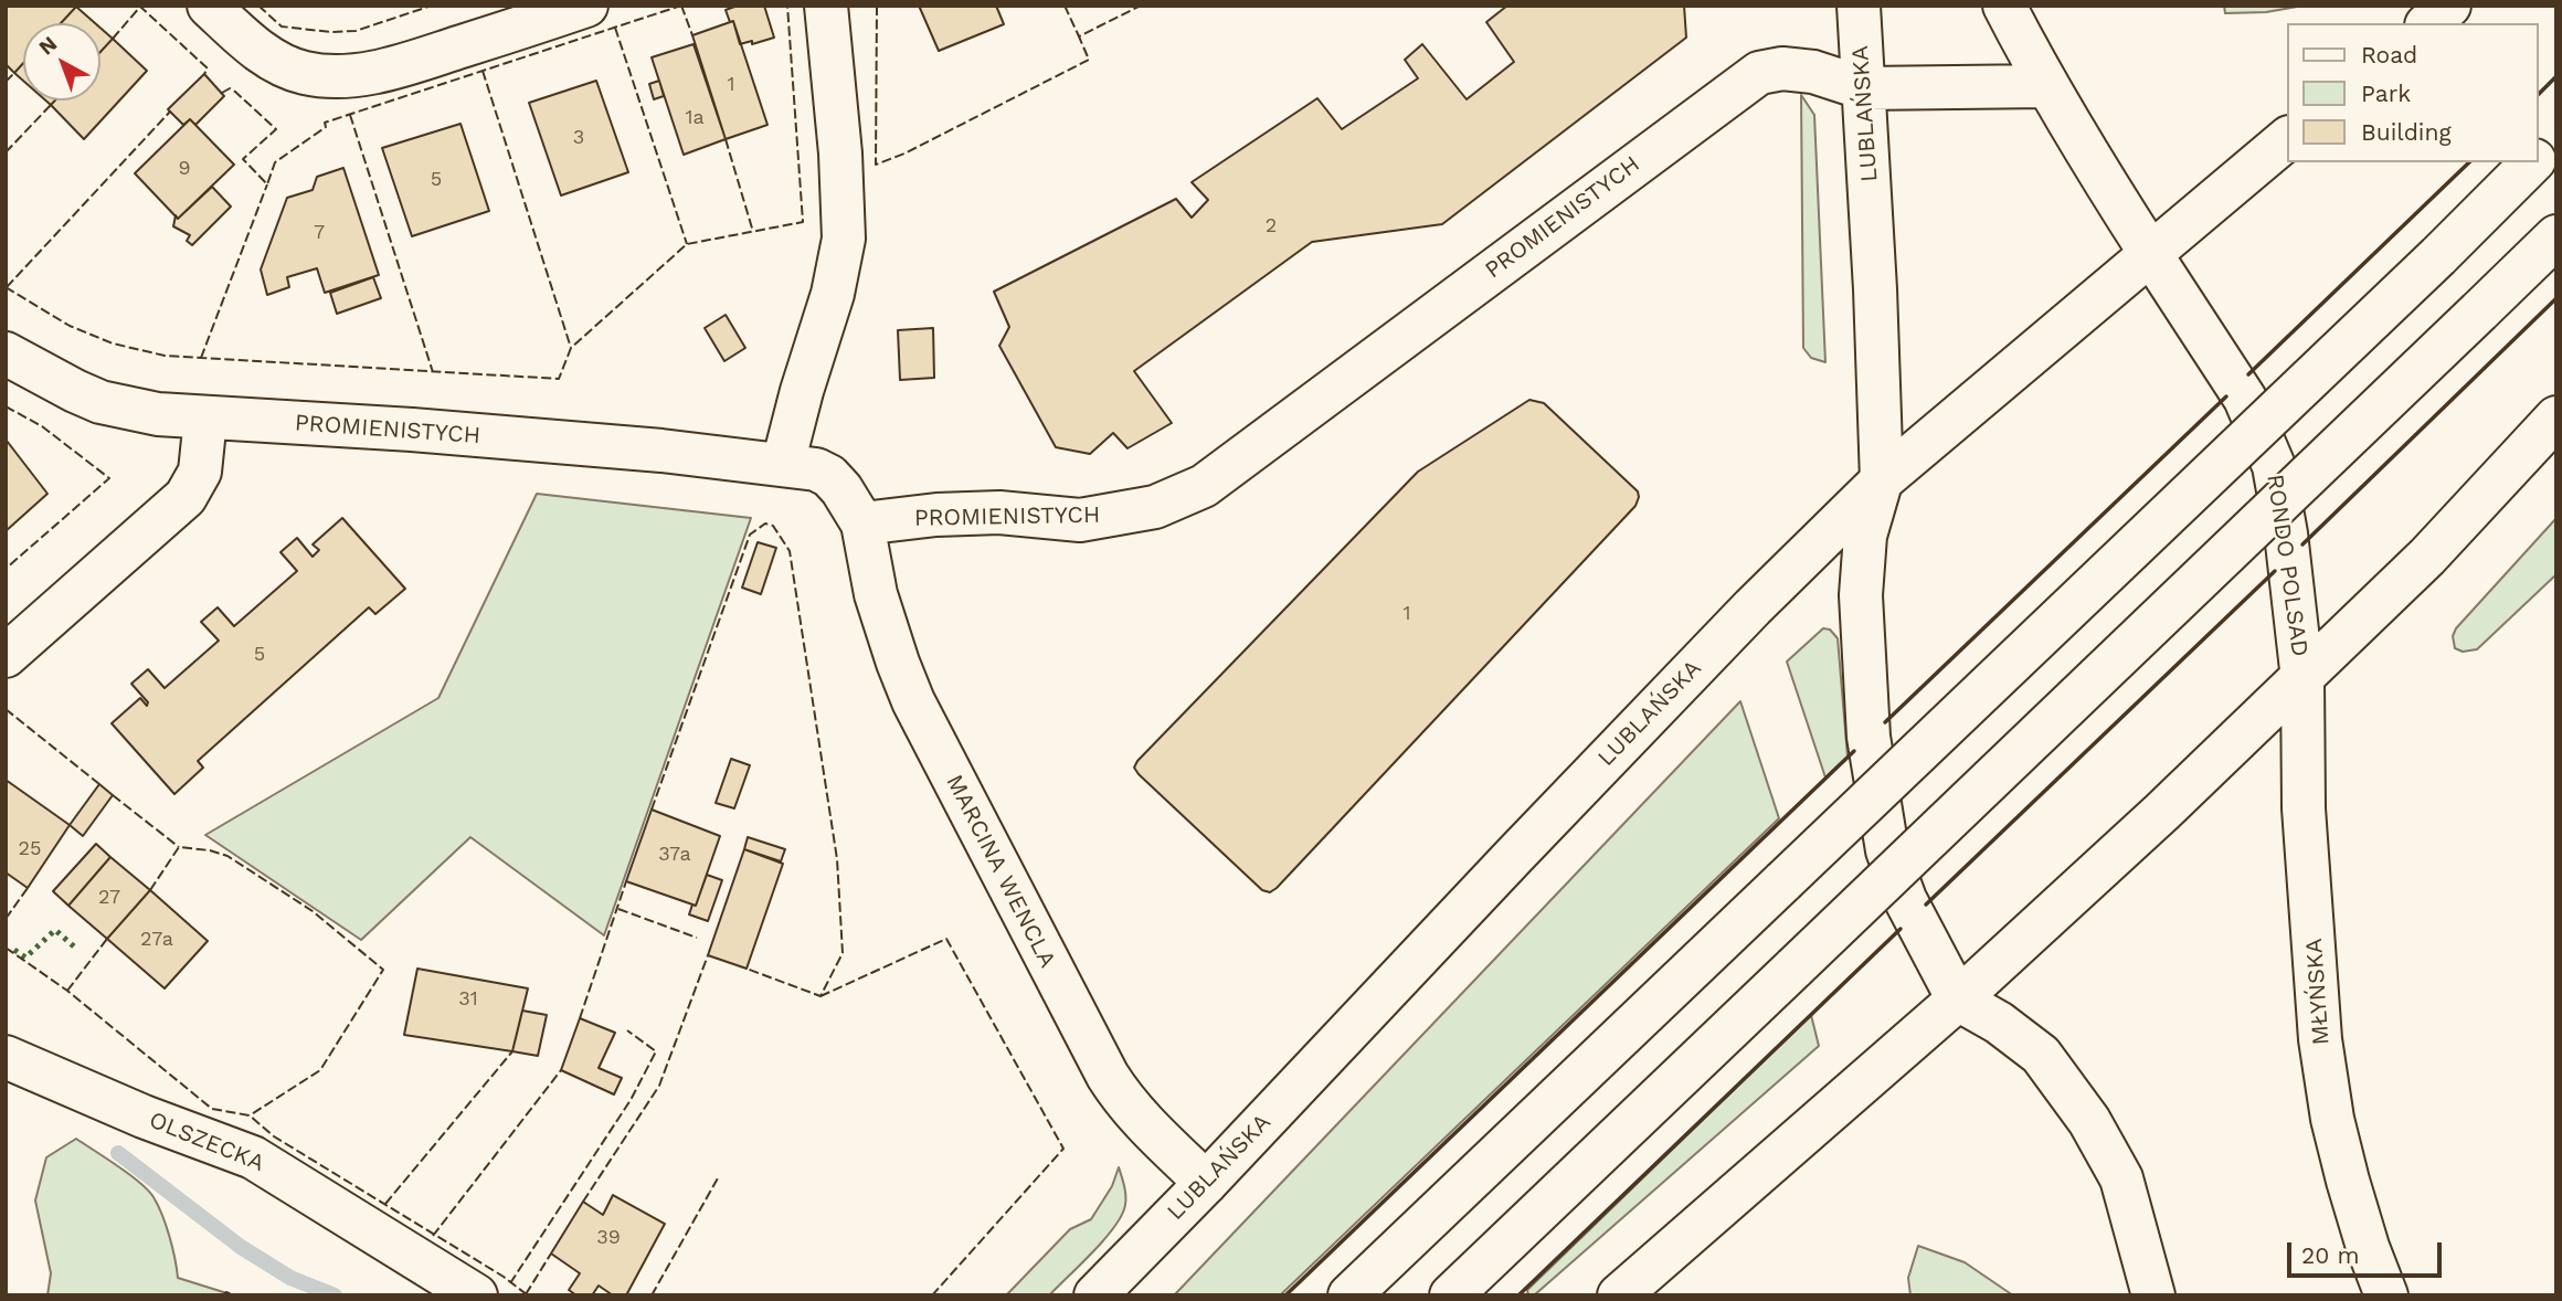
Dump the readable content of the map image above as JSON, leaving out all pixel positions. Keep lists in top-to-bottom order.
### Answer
{
  "streets": {
    "main road": [
      "LUBLAŃSKA",
      "PROMIENISTYCH",
      "RONDO POLSAD",
      "MARCINA WENCLA",
      "MŁYŃSKA",
      "OLSZECKA"
    ]
  },
  "crossings": [
    ["LUBLAŃSKA", "PROMIENISTYCH"],
    ["LUBLAŃSKA", "MARCINA WENCLA"],
    ["PROMIENISTYCH", "MARCINA WENCLA"],
    ["RONDO POLSAD", "MŁYŃSKA"]
  ],
  "house_numbers": [
    "1",
    "1a",
    "3",
    "9",
    "5",
    "2",
    "7",
    "1",
    "5",
    "25",
    "37a",
    "27",
    "27a",
    "31",
    "39"
  ],
  "legend": ["Road", "Park", "Building"],
  "scale_bar": "20 m",
  "north": "top left"
}
